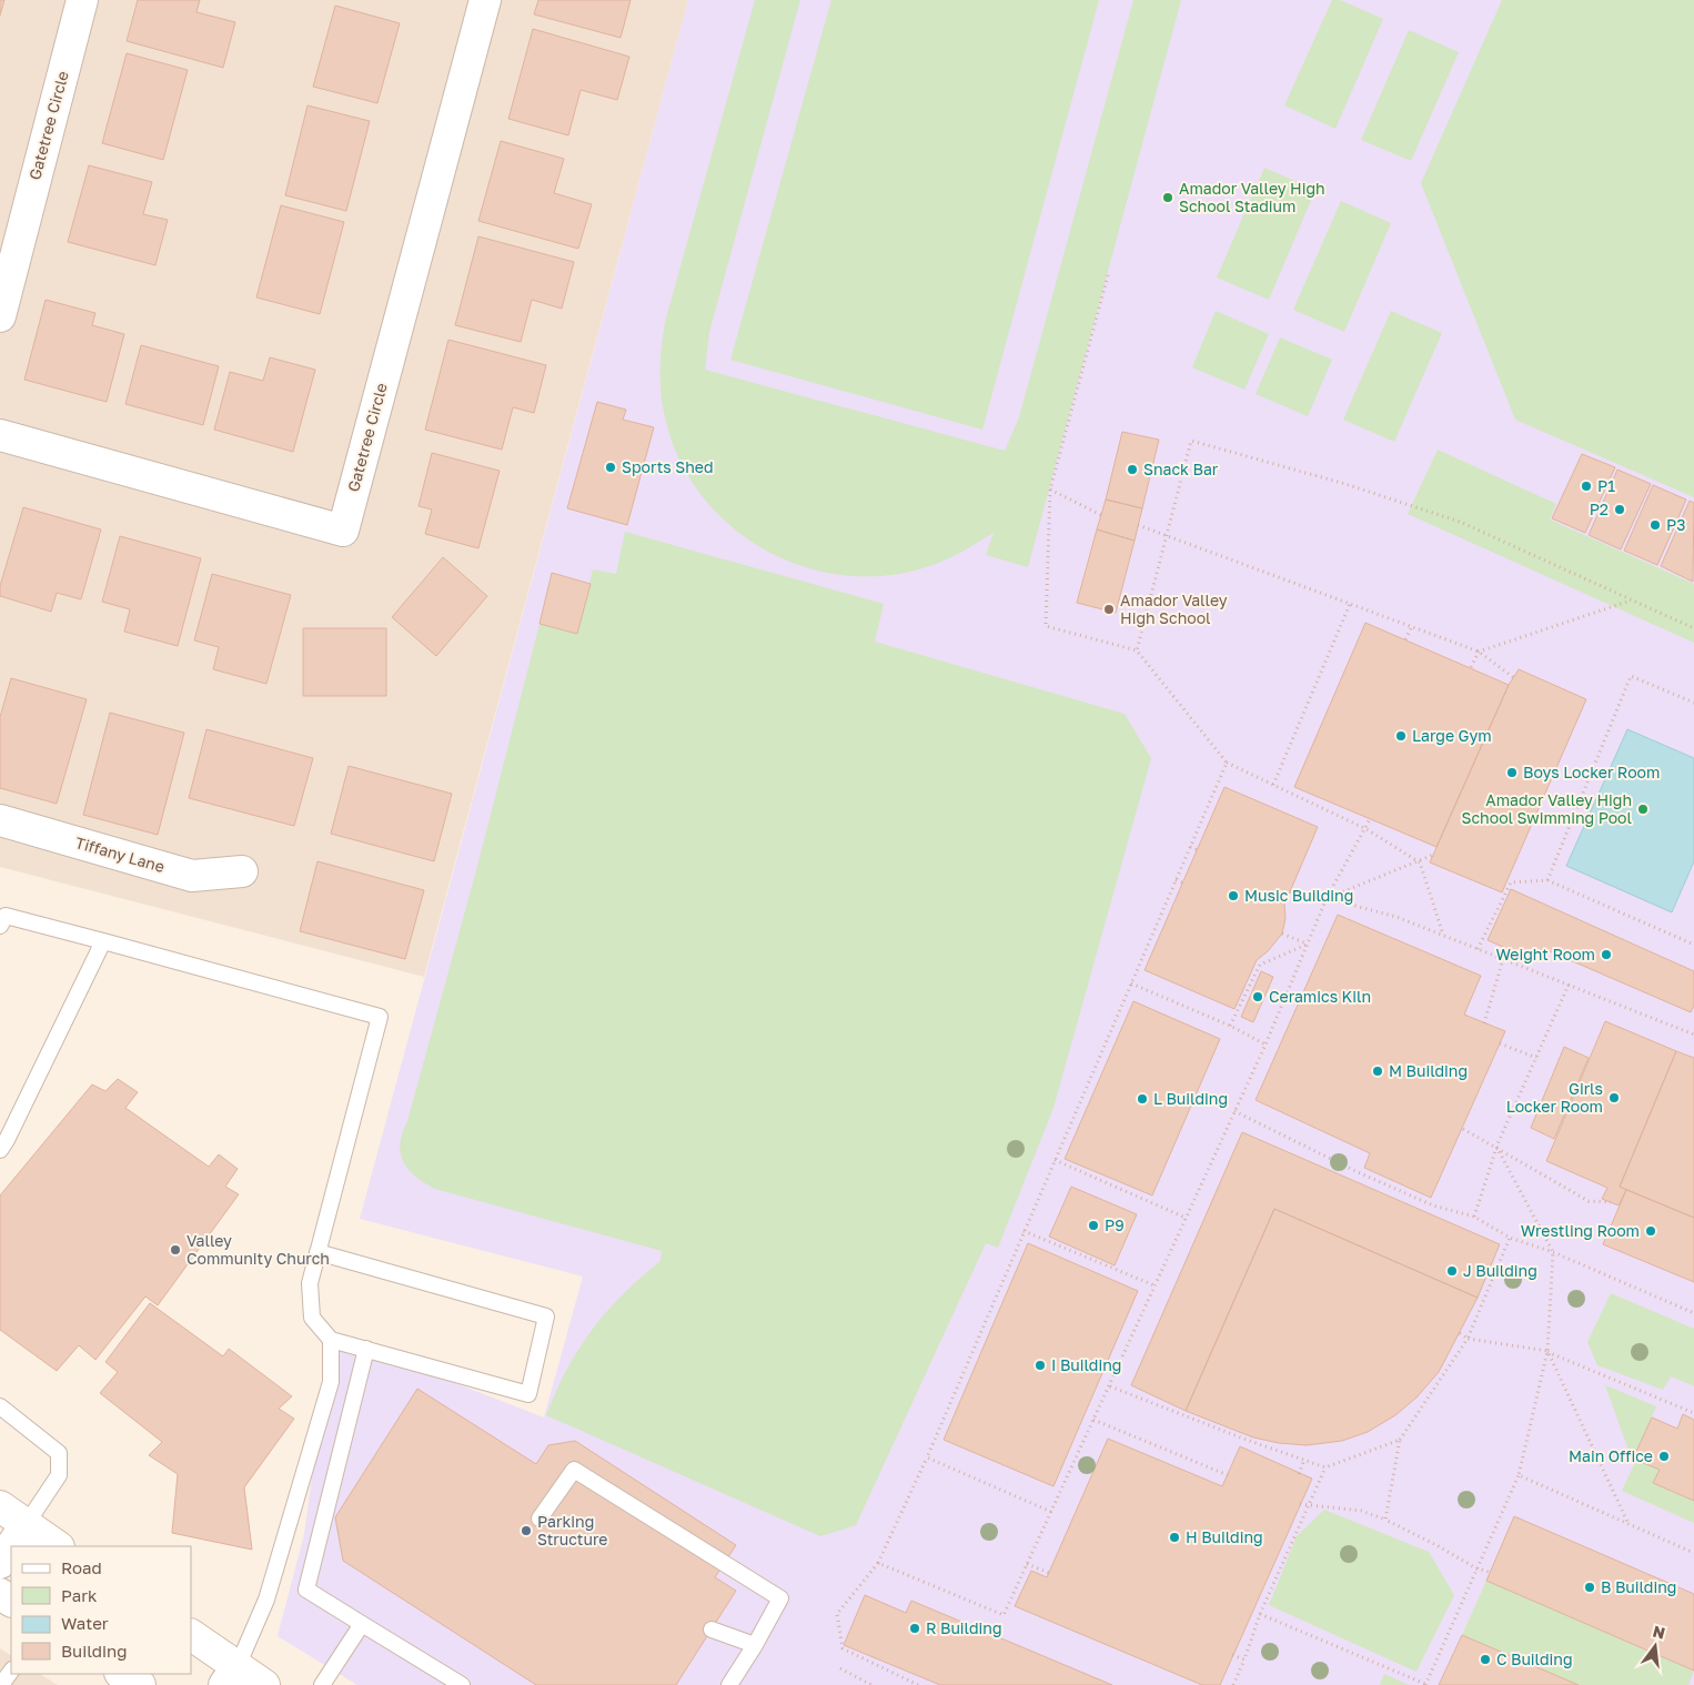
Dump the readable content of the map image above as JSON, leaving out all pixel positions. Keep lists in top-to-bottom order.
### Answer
{
  "streets": {
    "street": ["Gatetree Circle", "Tiffany Lane"]
  },
  "places": [
    "Amador Valley High School Stadium",
    "Sports Shed",
    "Snack Bar",
    "P1",
    "P2",
    "P3",
    "Amador Valley High School",
    "Large Gym",
    "Boys Locker Room",
    "Amador Valley High School Swimming Pool",
    "Music Building",
    "Weight Room",
    "Ceramics Kiln",
    "M Building",
    "Girls Locker Room",
    "L Building",
    "P9",
    "Wrestling Room",
    "Valley Community Church",
    "J Building",
    "I Building",
    "Main Office",
    "Parking Structure",
    "H Building",
    "B Building",
    "R Building",
    "C Building"
  ],
  "legend": [
    "Road",
    "Park",
    "Water",
    "Building"
  ],
  "north": "top"
}
